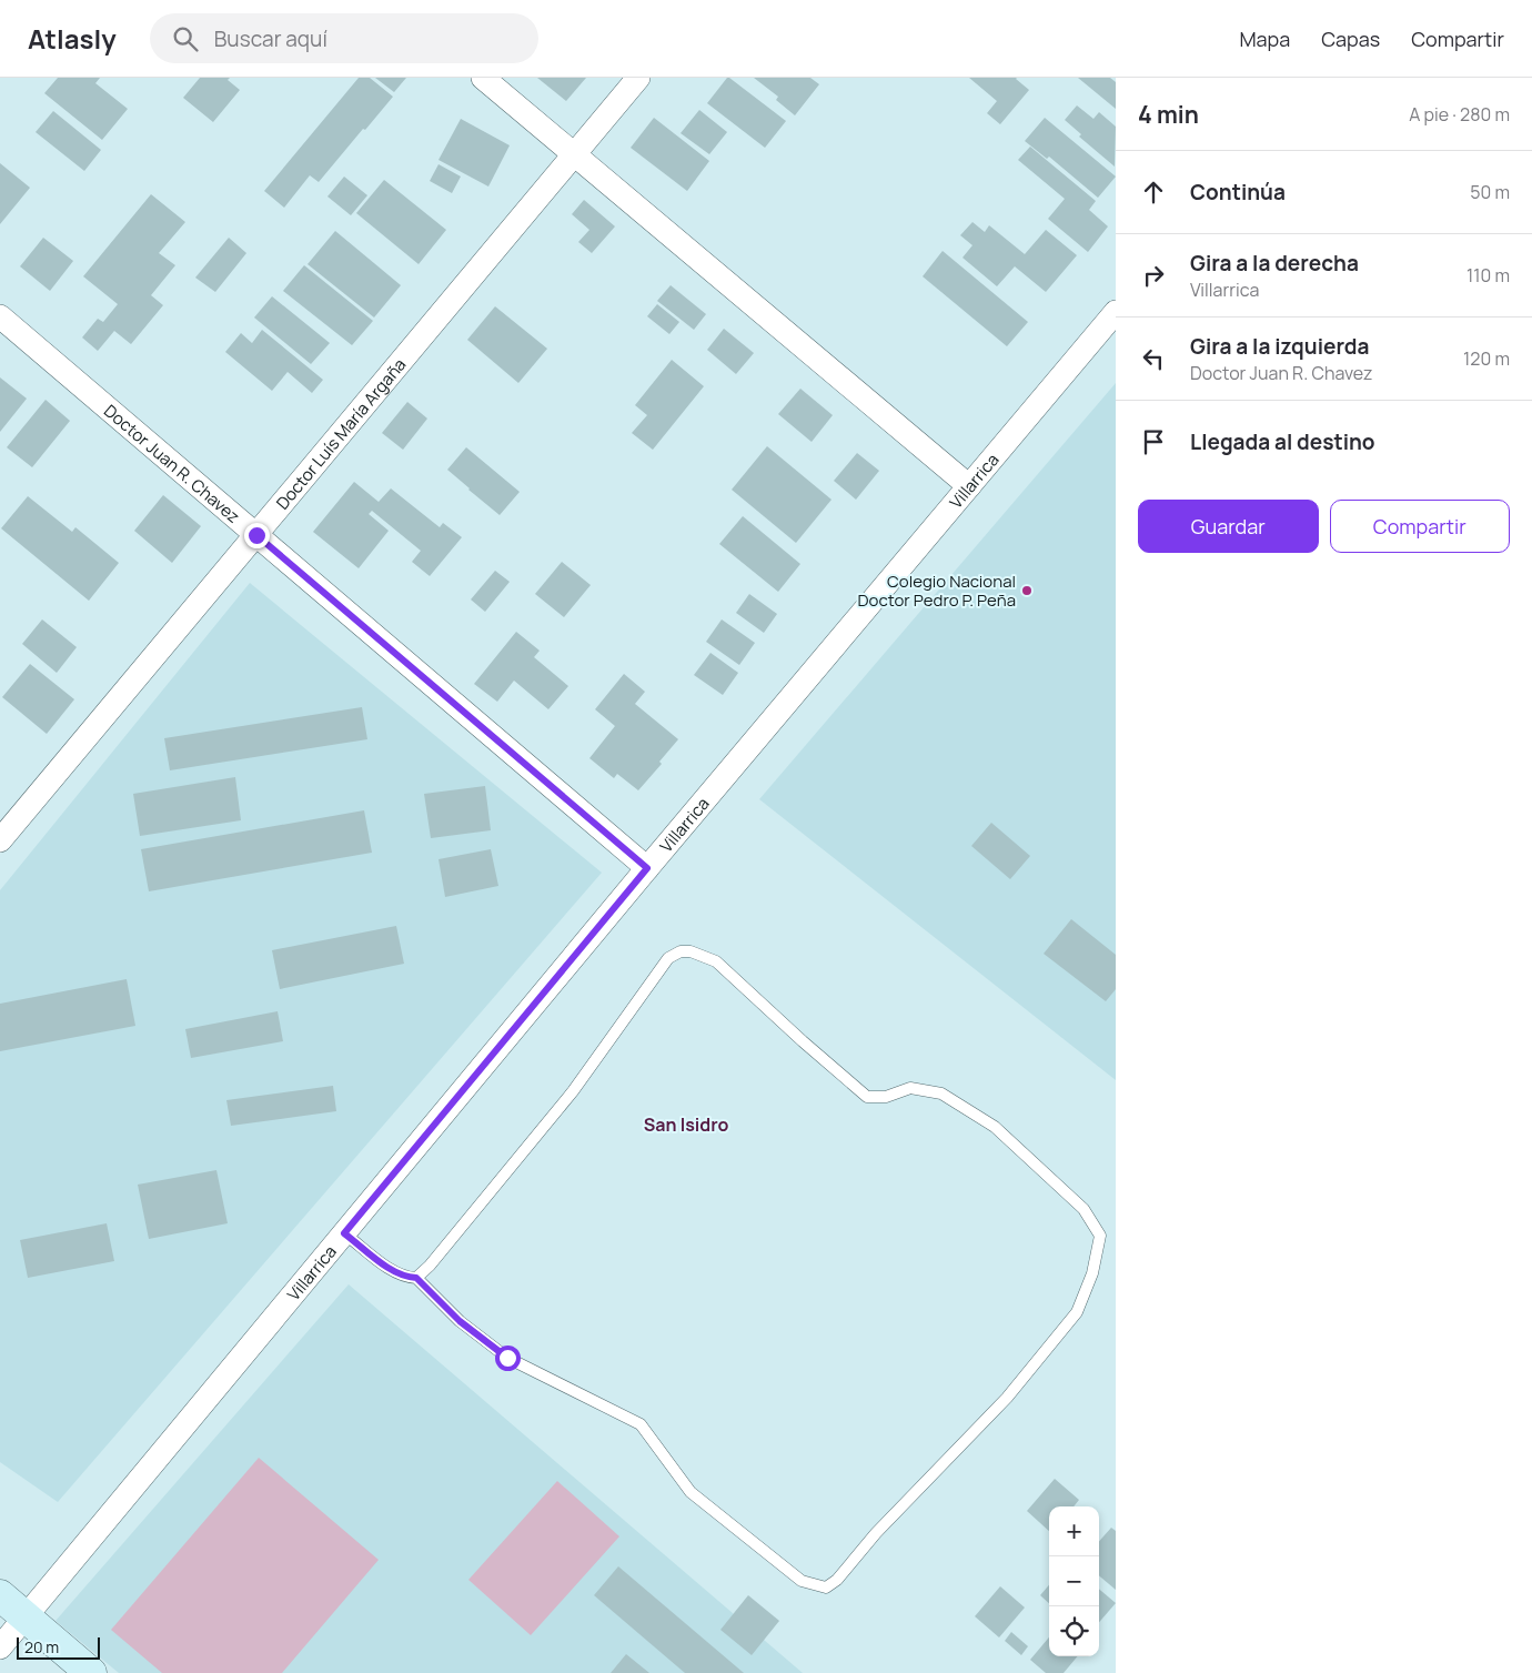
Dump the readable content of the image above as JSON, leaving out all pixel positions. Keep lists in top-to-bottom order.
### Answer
{
  "streets": {
    "street": ["Doctor Luís María Argaña", "Doctor Juan R. Chavez", "Villarrica"]
  },
  "crossings": [
    ["Doctor Luís María Argaña", "Doctor Juan R. Chavez"],
    ["Doctor Juan R. Chavez", "Villarrica"]
  ],
  "districts": ["San Isidro"],
  "places": ["Colegio Nacional Doctor Pedro P. Peña"],
  "scale_bar": "20 m",
  "page": {
    "header": "Atlasly",
    "search": "Buscar aquí",
    "nav": ["Mapa", "Capas", "Compartir"],
    "heading": ["4 min", "A pie · 280 m"],
    "list": [
      ["Continúa", "50 m"],
      ["Gira a la derecha", "Villarrica", "110 m"],
      ["Gira a la izquierda", "Doctor Juan R. Chavez", "120 m"],
      "Llegada al destino"
    ],
    "buttons": ["Guardar", "Compartir"],
    "map_buttons": ["+", "−"],
    "scale": "20 m"
  }
}
